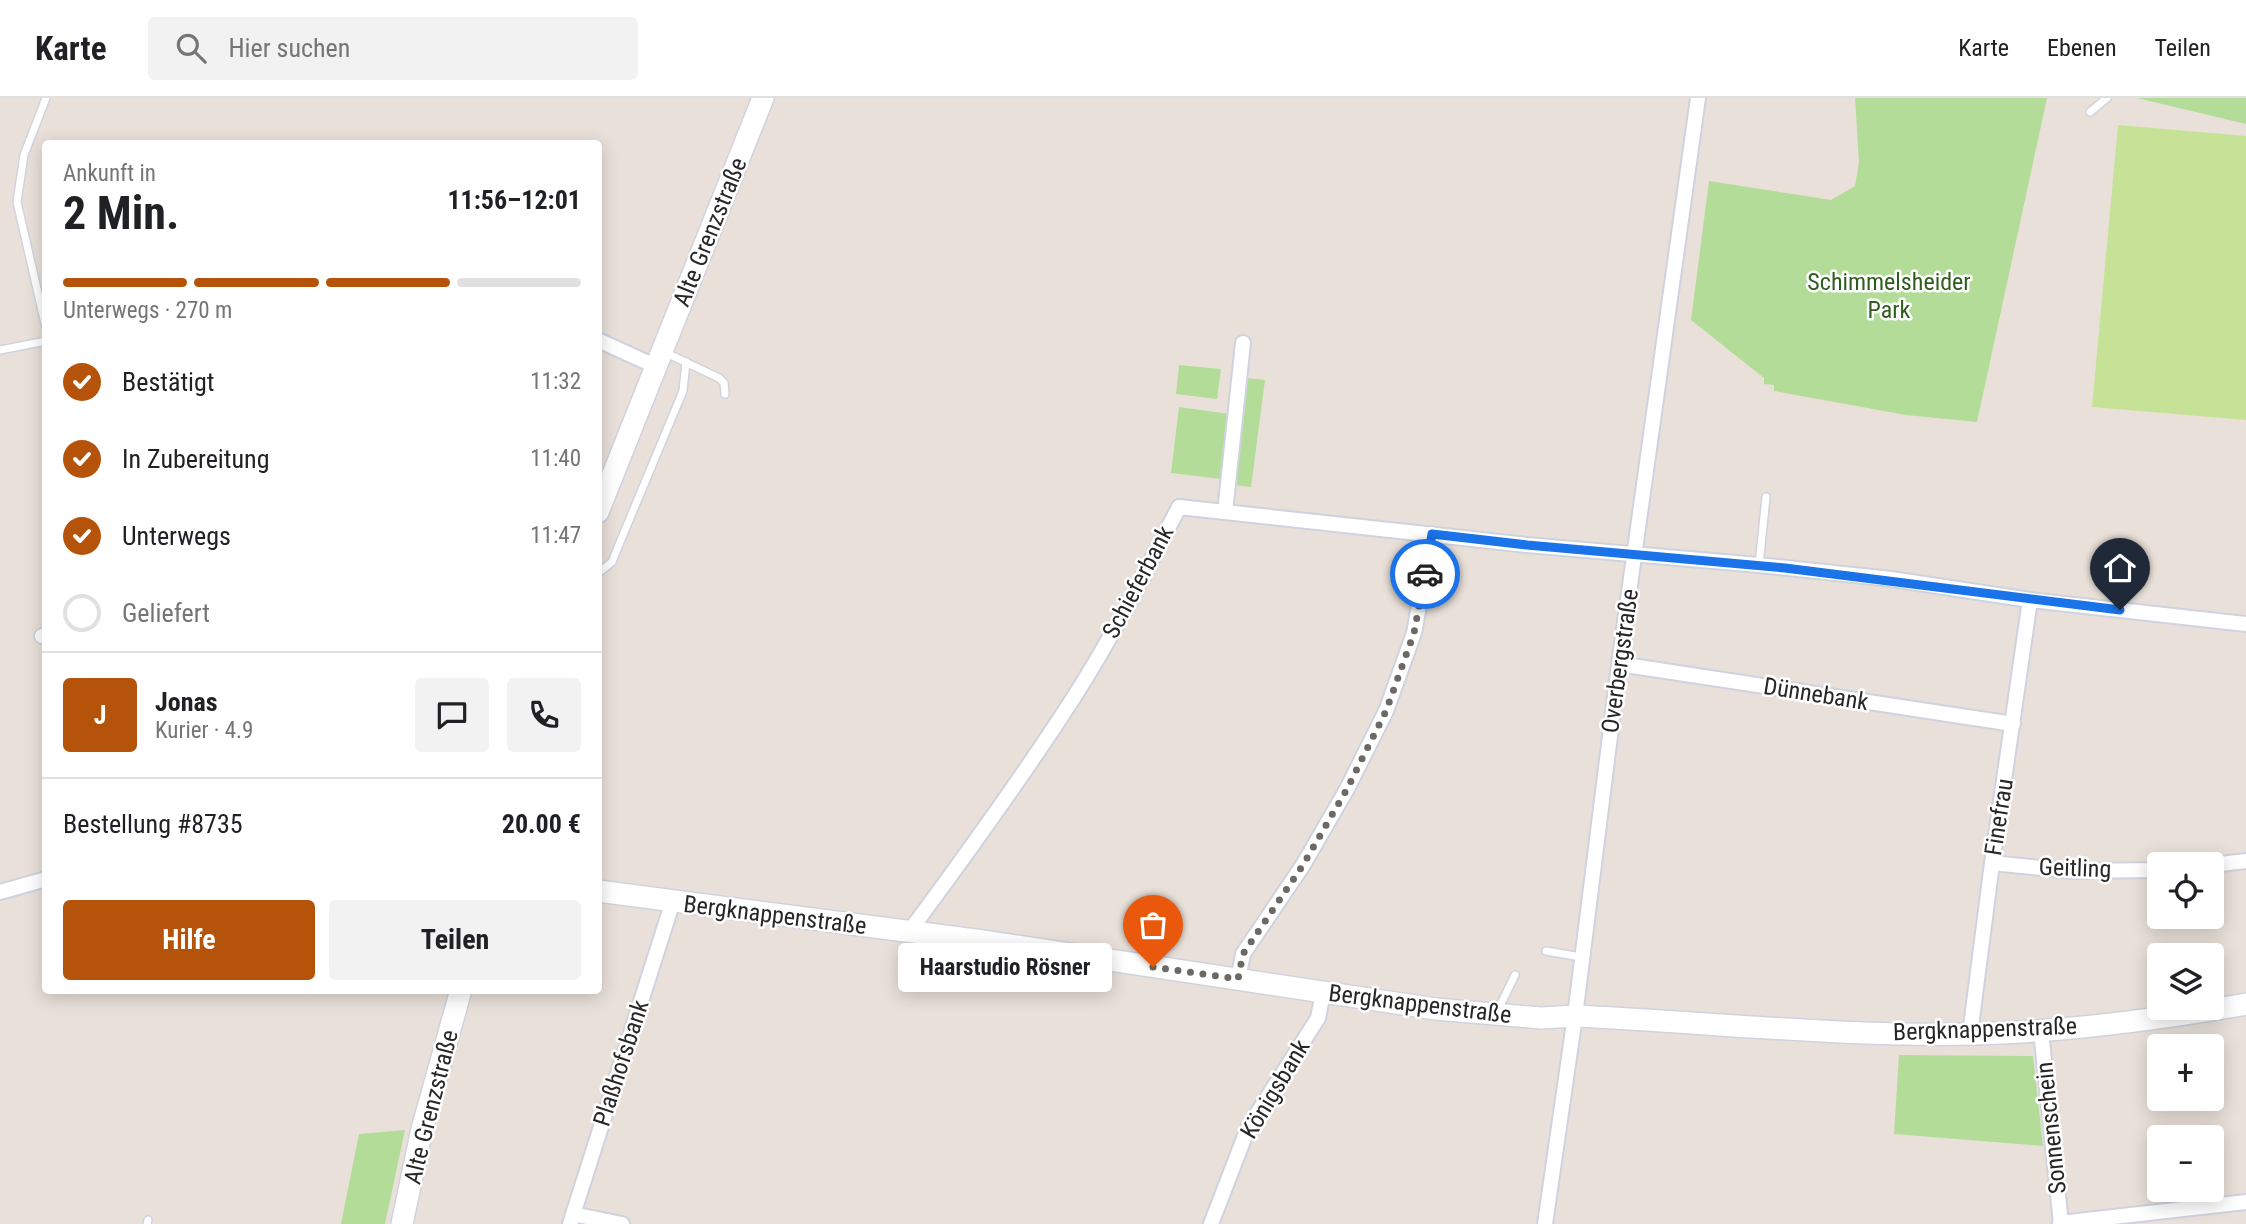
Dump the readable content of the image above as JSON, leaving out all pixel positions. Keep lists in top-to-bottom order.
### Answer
{
  "streets": {
    "street": [
      "Alte Grenzstraße",
      "Schieferbank",
      "Overbergstraße",
      "Dünnebank",
      "Finefrau",
      "Geitling",
      "Bergknappenstraße",
      "Plaßhofsbank",
      "Königsbank",
      "Sonnenschein"
    ]
  },
  "crossings": [
    ["Schieferbank", "Overbergstraße"],
    ["Schieferbank", "Finefrau"],
    ["Schieferbank", "Bergknappenstraße"],
    ["Overbergstraße", "Dünnebank"],
    ["Overbergstraße", "Bergknappenstraße"],
    ["Dünnebank", "Finefrau"],
    ["Finefrau", "Geitling"],
    ["Finefrau", "Bergknappenstraße"],
    ["Bergknappenstraße", "Plaßhofsbank"],
    ["Bergknappenstraße", "Königsbank"],
    ["Bergknappenstraße", "Sonnenschein"]
  ],
  "parks": ["Schimmelsheider Park"],
  "places": ["Haarstudio Rösner"],
  "page": {
    "header": "Karte",
    "search": "Hier suchen",
    "nav": ["Karte", "Ebenen", "Teilen"],
    "heading": ["2 Min.", "Ankunft in", "11:56–12:01"],
    "panel": [
      "Jonas",
      "Kurier · 4.9",
      "Bestellung #8735",
      "20.00 €"
    ],
    "bar": "Unterwegs · 270 m",
    "list": [
      ["Bestätigt", "11:32"],
      ["In Zubereitung", "11:40"],
      ["Unterwegs", "11:47"],
      "Geliefert"
    ],
    "round": "J",
    "map_buttons": ["+", "−"],
    "buttons": ["Hilfe", "Teilen"],
    "bubble": "Haarstudio Rösner"
  }
}
